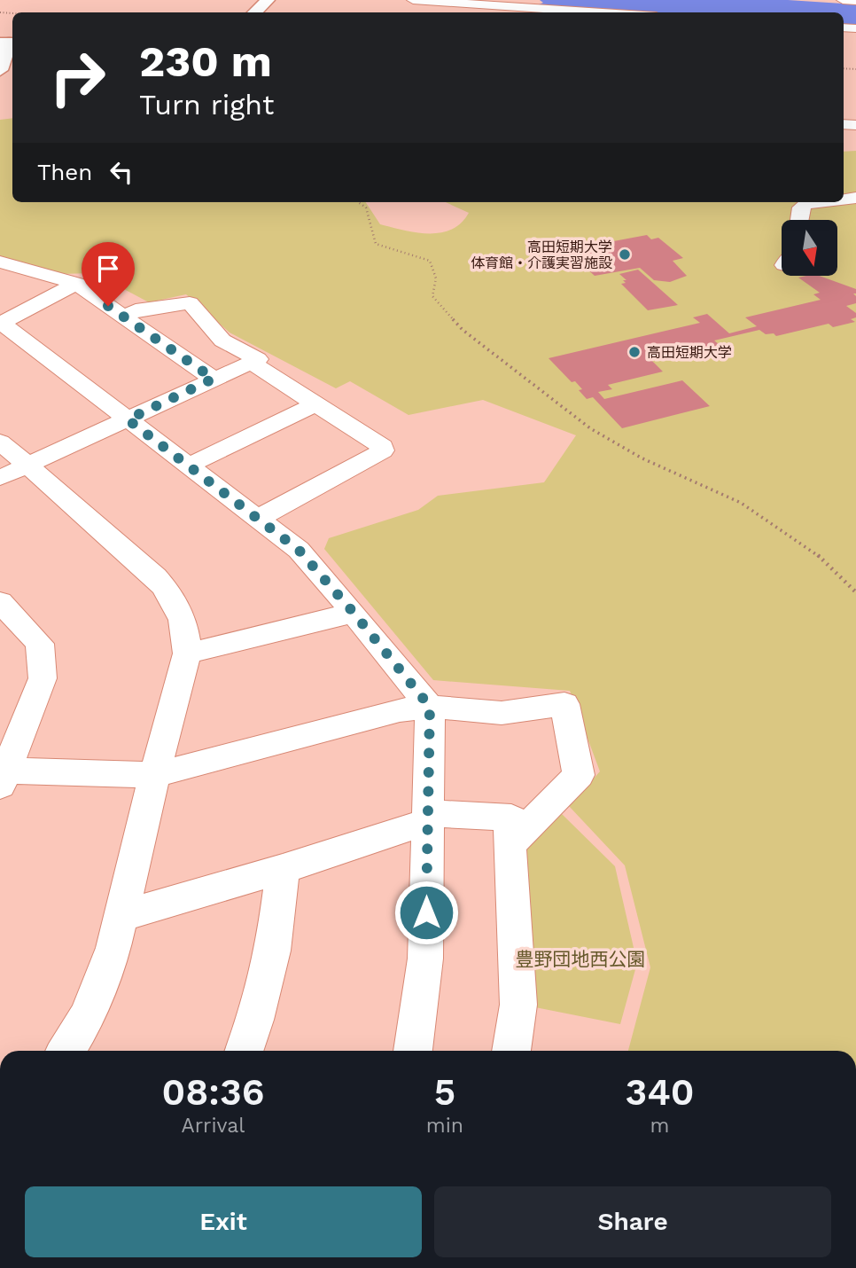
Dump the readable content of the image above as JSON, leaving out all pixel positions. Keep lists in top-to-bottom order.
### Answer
{
  "parks": ["豊野団地西公園"],
  "places": ["高田短期大学 体育館・介護実習施設", "高田短期大学"],
  "north": "bottom",
  "page": {
    "turn": ["230 m", "Turn right"],
    "then": "Then",
    "eta": [
      "08:36",
      "Arrival",
      "5",
      "min",
      "340",
      "m"
    ],
    "buttons": ["Exit", "Share"]
  }
}
